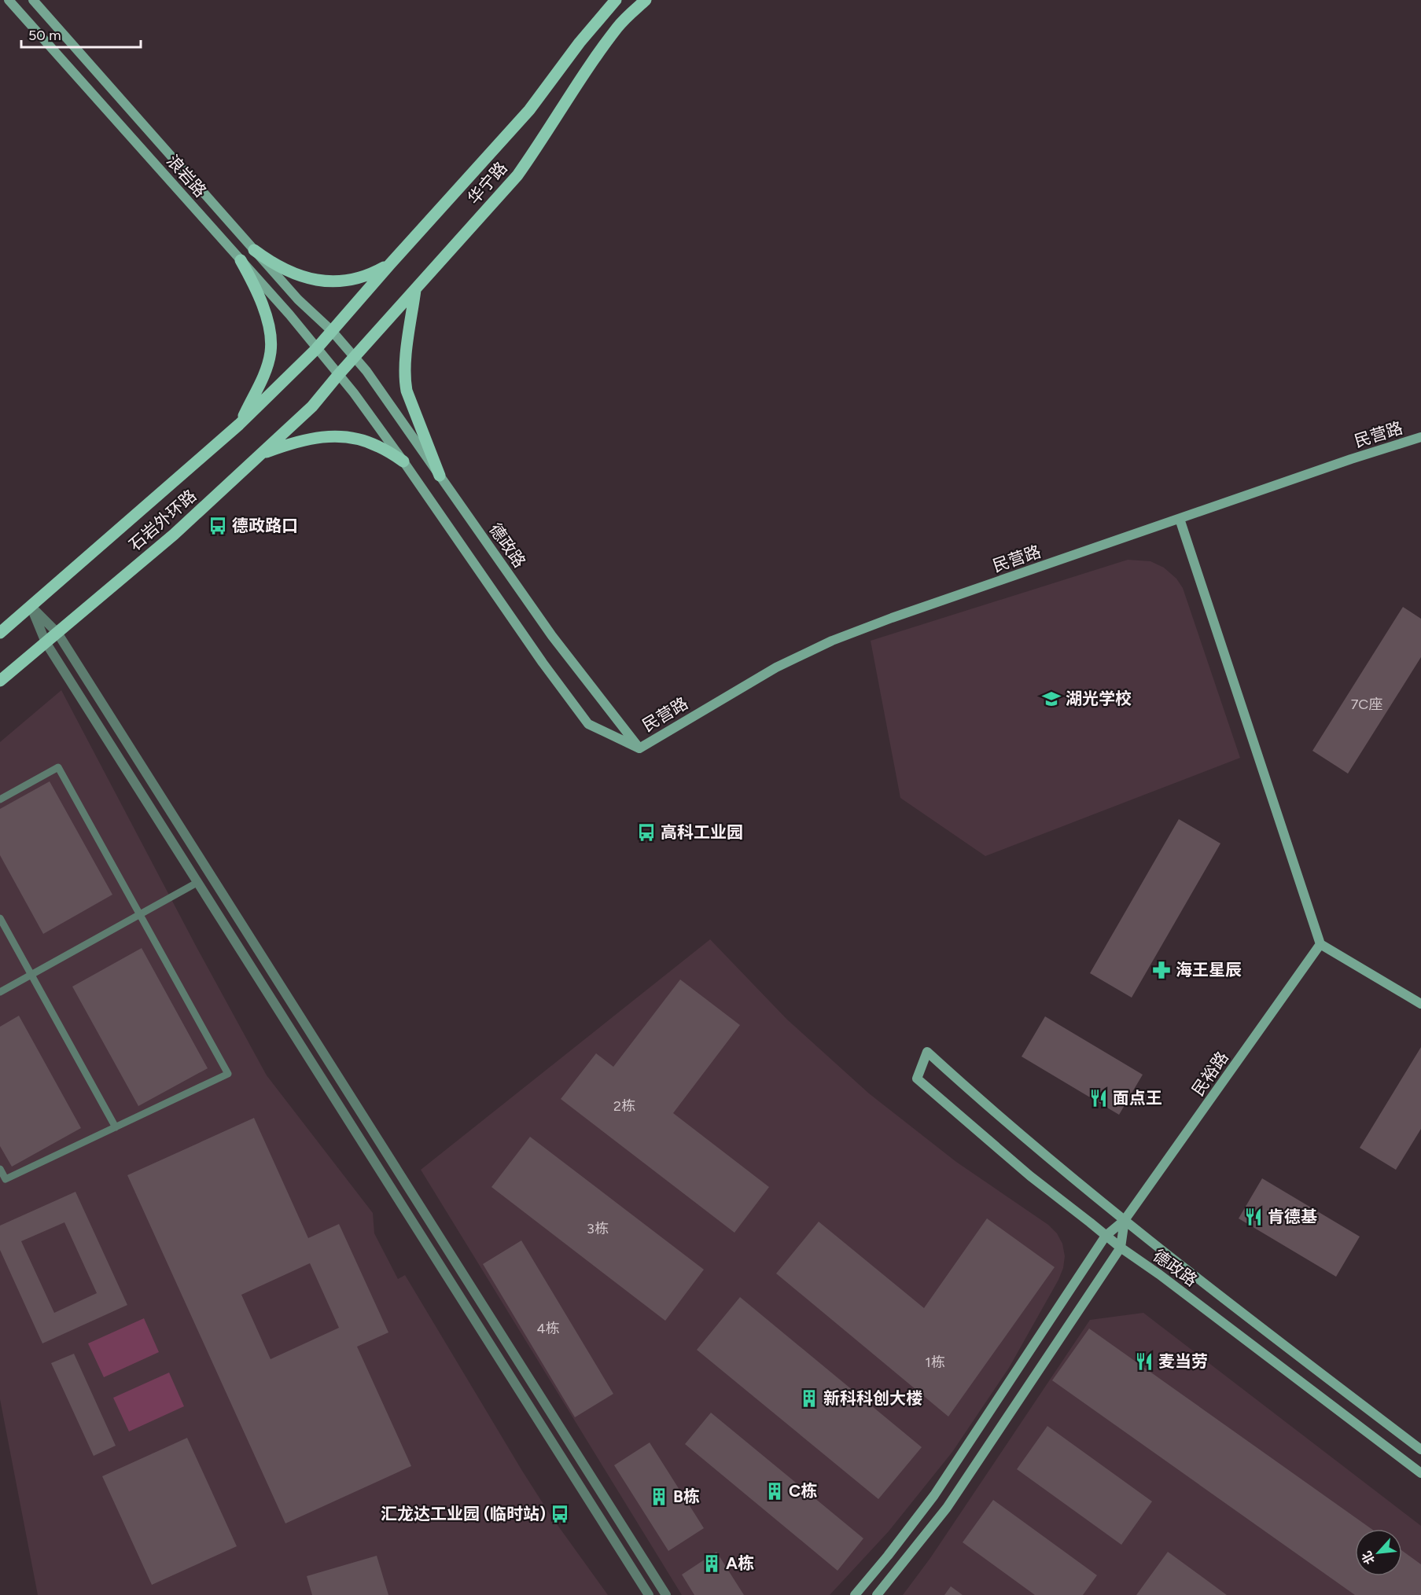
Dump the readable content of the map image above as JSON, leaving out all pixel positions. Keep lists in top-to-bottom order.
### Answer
{
  "streets": {
    "main road": [
      "浪岩路",
      "华宁路",
      "民营路",
      "石岩外环路",
      "德政路",
      "民裕路"
    ]
  },
  "crossings": [
    ["浪岩路", "华宁路"],
    ["浪岩路", "石岩外环路"],
    ["浪岩路", "德政路"],
    ["华宁路", "石岩外环路"],
    ["华宁路", "德政路"],
    ["民营路", "德政路"],
    ["德政路", "民裕路"]
  ],
  "places": {
    "bus stop": ["德政路口", "高科工业园", "汇龙达工业园 (临时站)"],
    "school or university": ["湖光学校"],
    "pharmacy": ["海王星辰"],
    "restaurant": ["面点王", "肯德基", "麦当劳"],
    "building": [
      "新科科创大楼",
      "C栋",
      "B栋",
      "A栋"
    ]
  },
  "house_numbers": [
    "7C座",
    "2栋",
    "3栋",
    "4栋",
    "1栋"
  ],
  "scale_bar": "50 m",
  "north": "bottom left"
}
